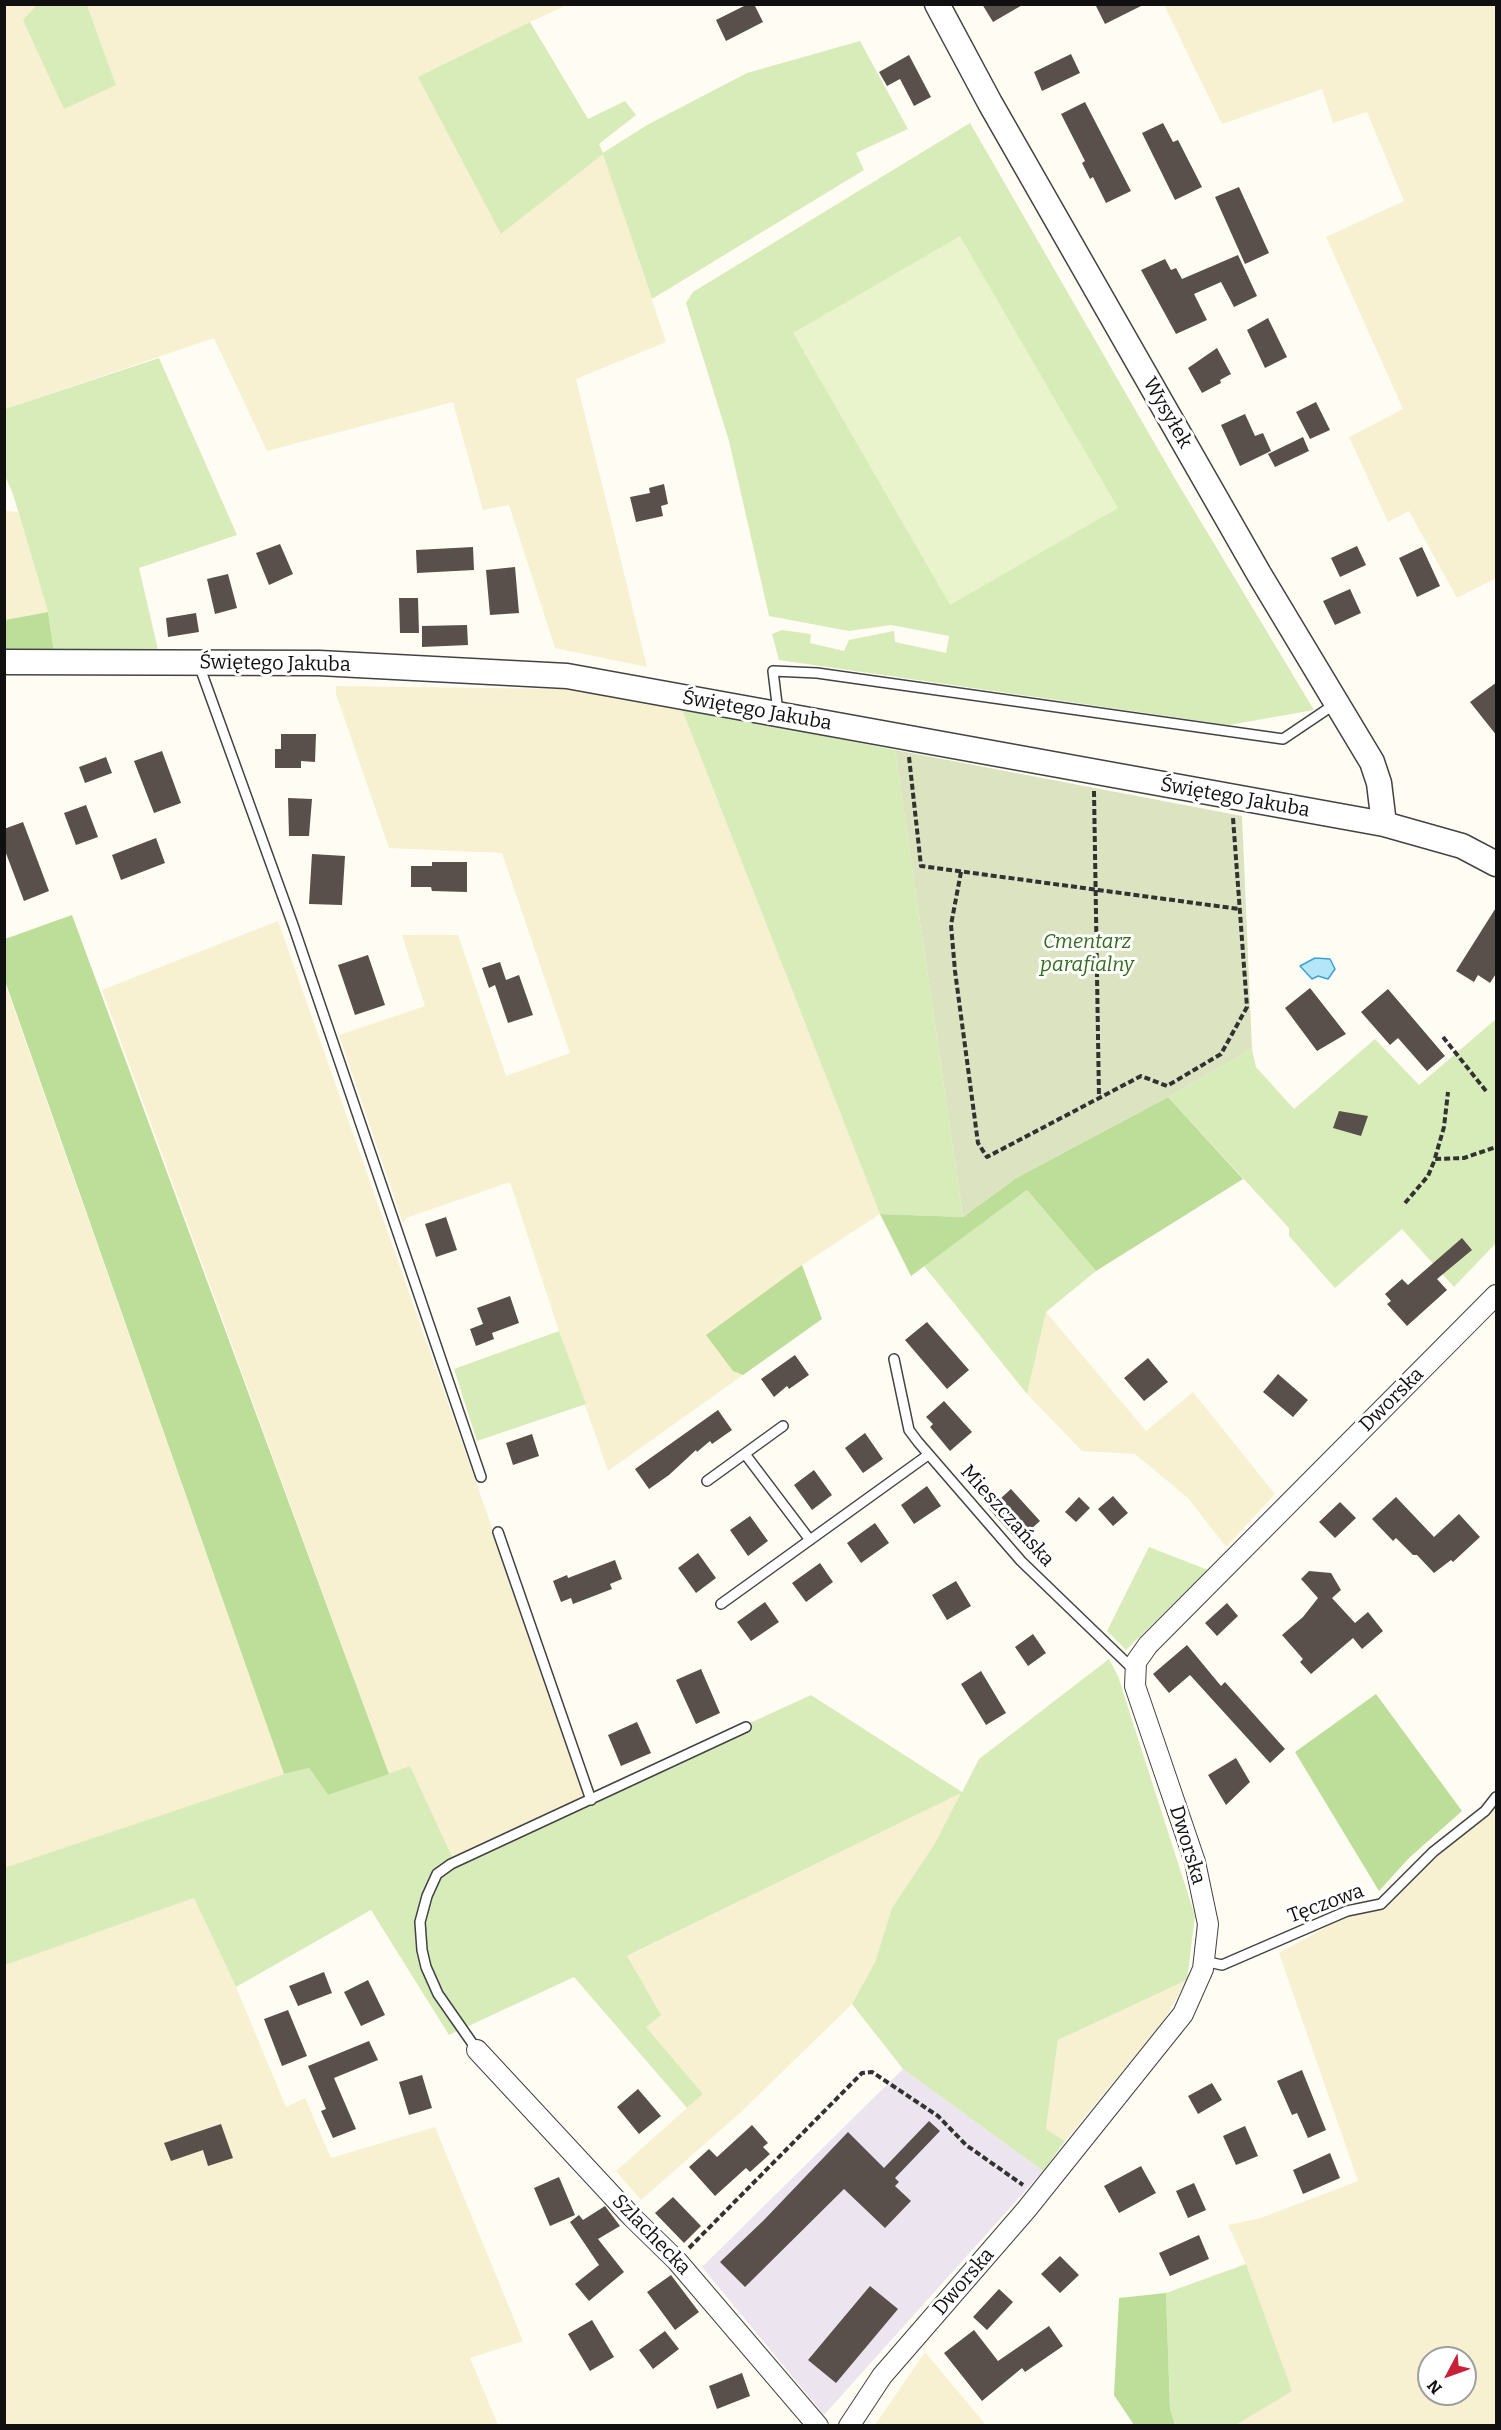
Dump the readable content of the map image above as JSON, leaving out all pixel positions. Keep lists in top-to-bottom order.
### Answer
{
  "streets": {
    "street": [
      "Wysyłek",
      "Świętego Jakuba",
      "Dworska",
      "Szlachecka"
    ],
    "lane": ["Mieszczańska", "Tęczowa"]
  },
  "crossings": [
    ["Wysyłek", "Świętego Jakuba"],
    ["Dworska", "Mieszczańska"],
    ["Dworska", "Tęczowa"]
  ],
  "parks": ["Cmentarz parafialny"],
  "north": "bottom left"
}
